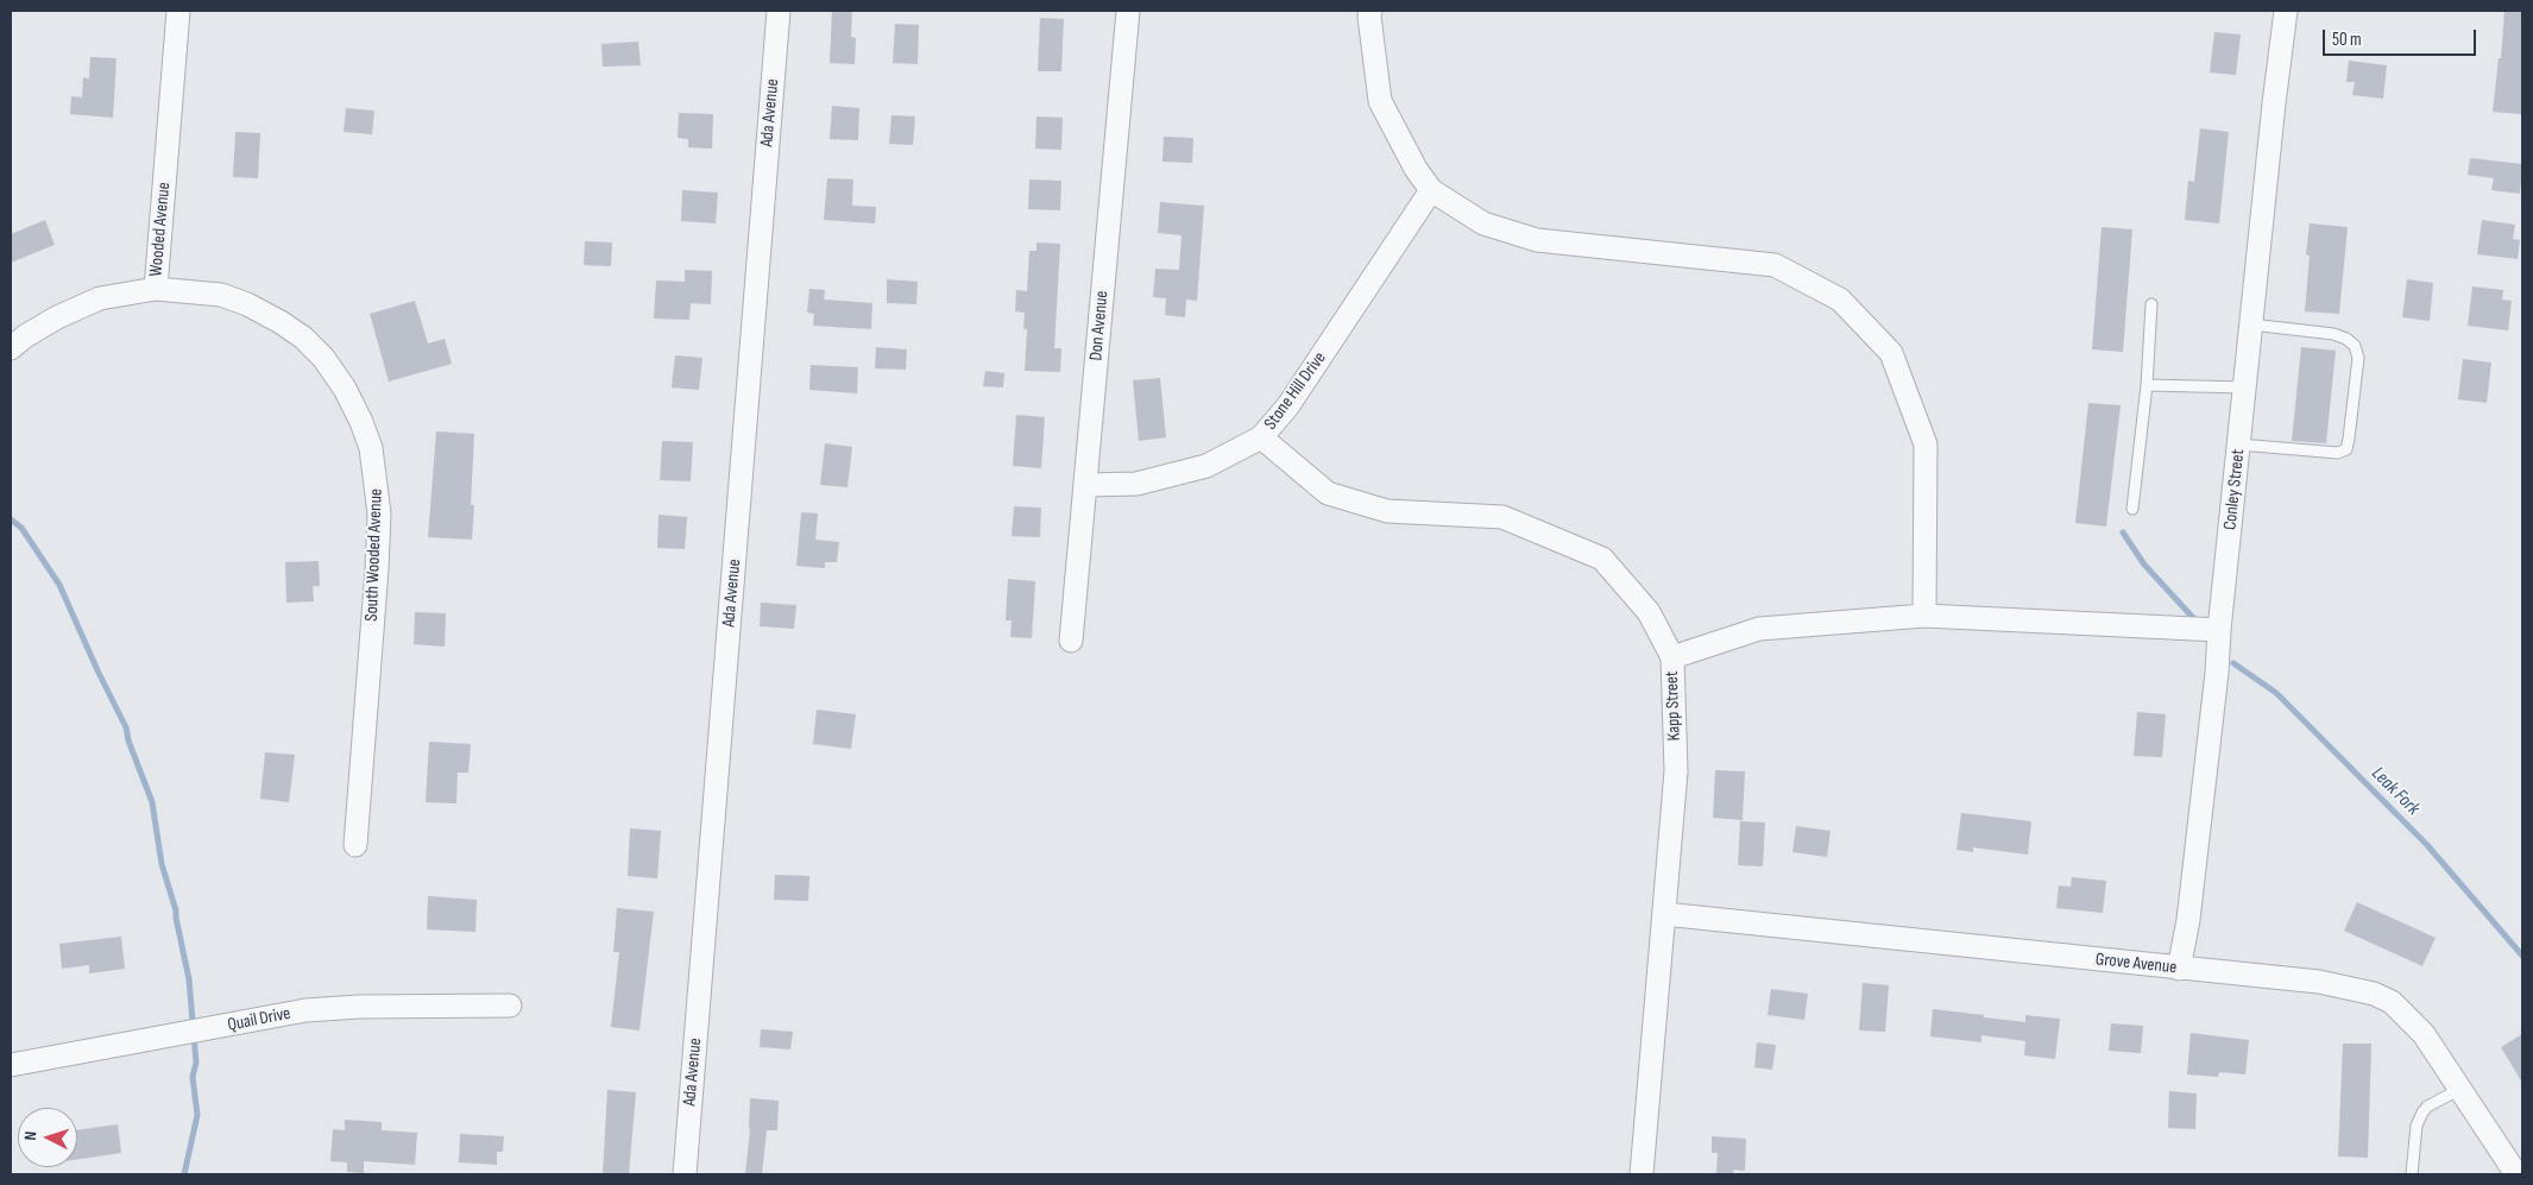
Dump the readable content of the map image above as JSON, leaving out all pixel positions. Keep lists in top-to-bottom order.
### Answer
{
  "streets": {
    "street": [
      "Ada Avenue",
      "Wooded Avenue",
      "Don Avenue",
      "Stone Hill Drive",
      "Conley Street",
      "South Wooded Avenue",
      "Kapp Street",
      "Grove Avenue",
      "Quail Drive"
    ]
  },
  "crossings": [
    ["Wooded Avenue", "South Wooded Avenue"],
    ["Don Avenue", "Stone Hill Drive"],
    ["Stone Hill Drive", "Kapp Street"],
    ["Conley Street", "Grove Avenue"],
    ["Kapp Street", "Grove Avenue"]
  ],
  "water": ["Leak Fork"],
  "scale_bar": "50 m",
  "north": "left"
}
